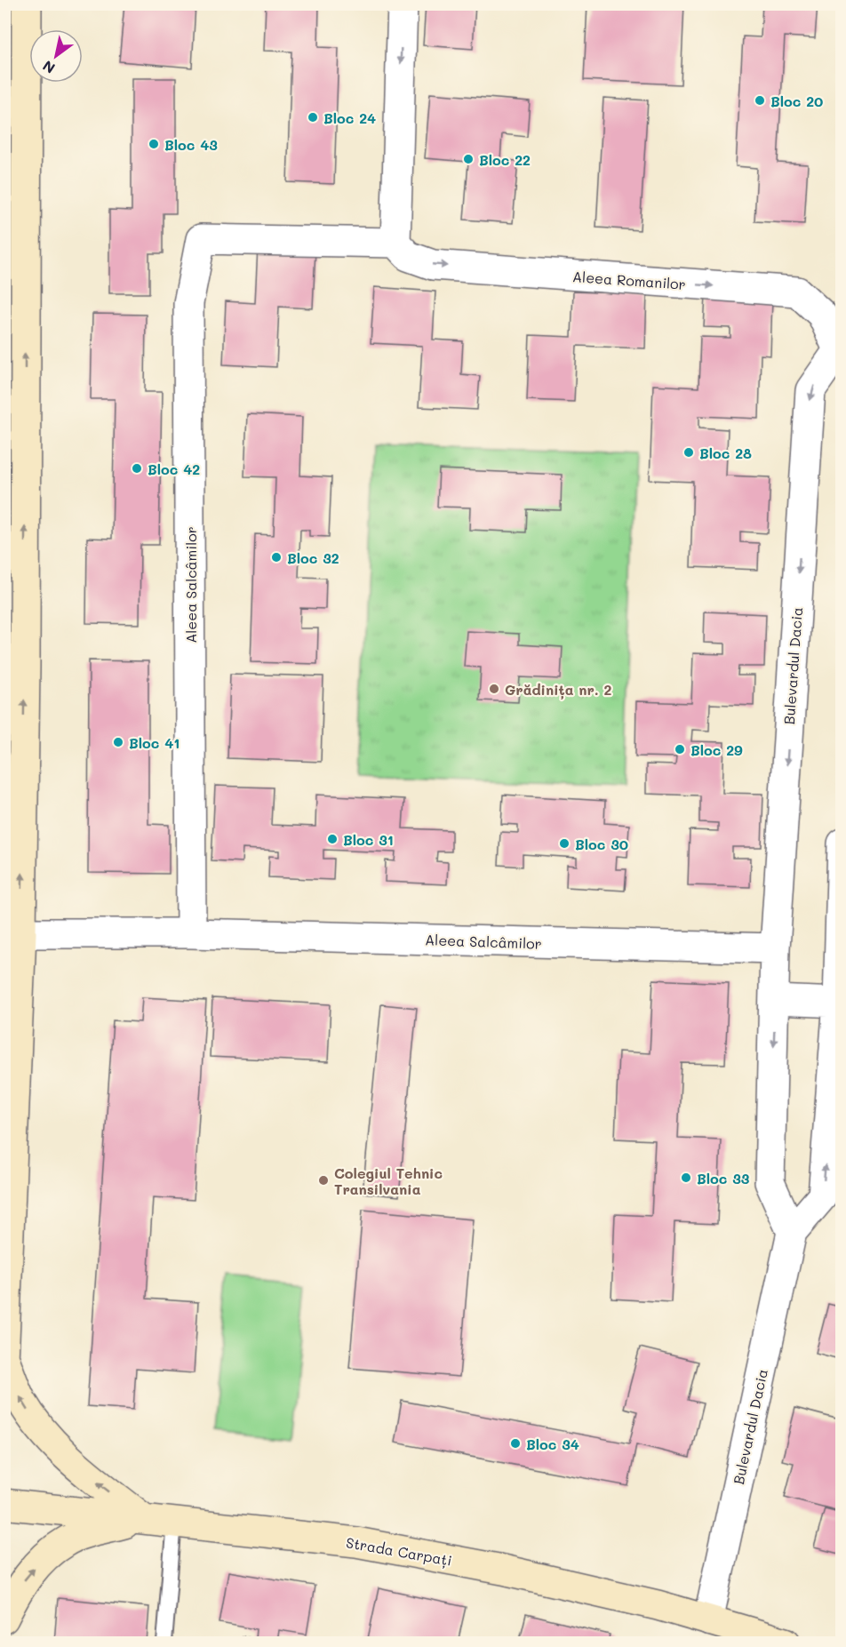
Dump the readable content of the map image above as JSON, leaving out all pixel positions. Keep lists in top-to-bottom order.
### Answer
{
  "streets": {
    "main road": ["Strada Carpați"],
    "street": ["Aleea Romanilor", "Aleea Salcâmilor", "Bulevardul Dacia"]
  },
  "crossings": [
    ["Aleea Romanilor", "Aleea Salcâmilor"],
    ["Aleea Romanilor", "Bulevardul Dacia"],
    ["Aleea Salcâmilor", "Bulevardul Dacia"],
    ["Bulevardul Dacia", "Strada Carpați"]
  ],
  "one_way": ["Aleea Romanilor"],
  "places": [
    "Bloc 20",
    "Bloc 24",
    "Bloc 43",
    "Bloc 22",
    "Bloc 28",
    "Bloc 42",
    "Bloc 32",
    "Grădinița nr. 2",
    "Bloc 41",
    "Bloc 29",
    "Bloc 31",
    "Bloc 30",
    "Bloc 33",
    "Colegiul Tehnic Transilvania",
    "Bloc 34"
  ],
  "north": "bottom left"
}
